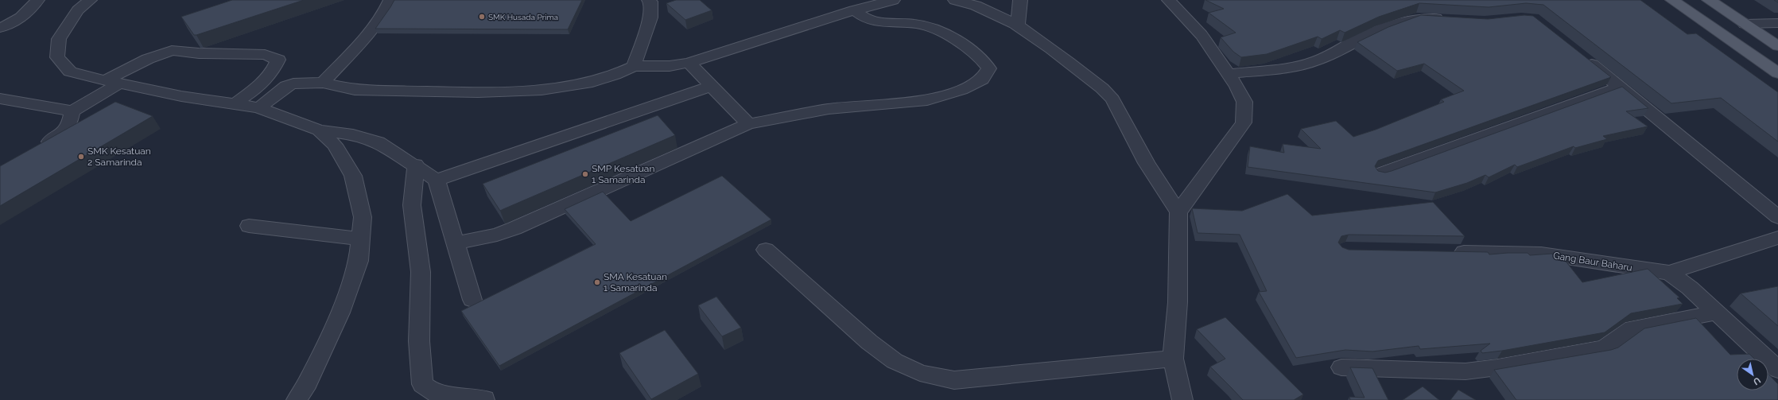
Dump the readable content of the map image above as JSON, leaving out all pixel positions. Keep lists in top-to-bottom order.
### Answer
{
  "streets": {
    "street": ["Gang Baur Baharu"]
  },
  "places": [
    "SMK Husada Prima",
    "SMK Kesatuan 2 Samarinda",
    "SMP Kesatuan 1 Samarinda",
    "SMA Kesatuan 1 Samarinda"
  ],
  "north": "bottom right"
}
